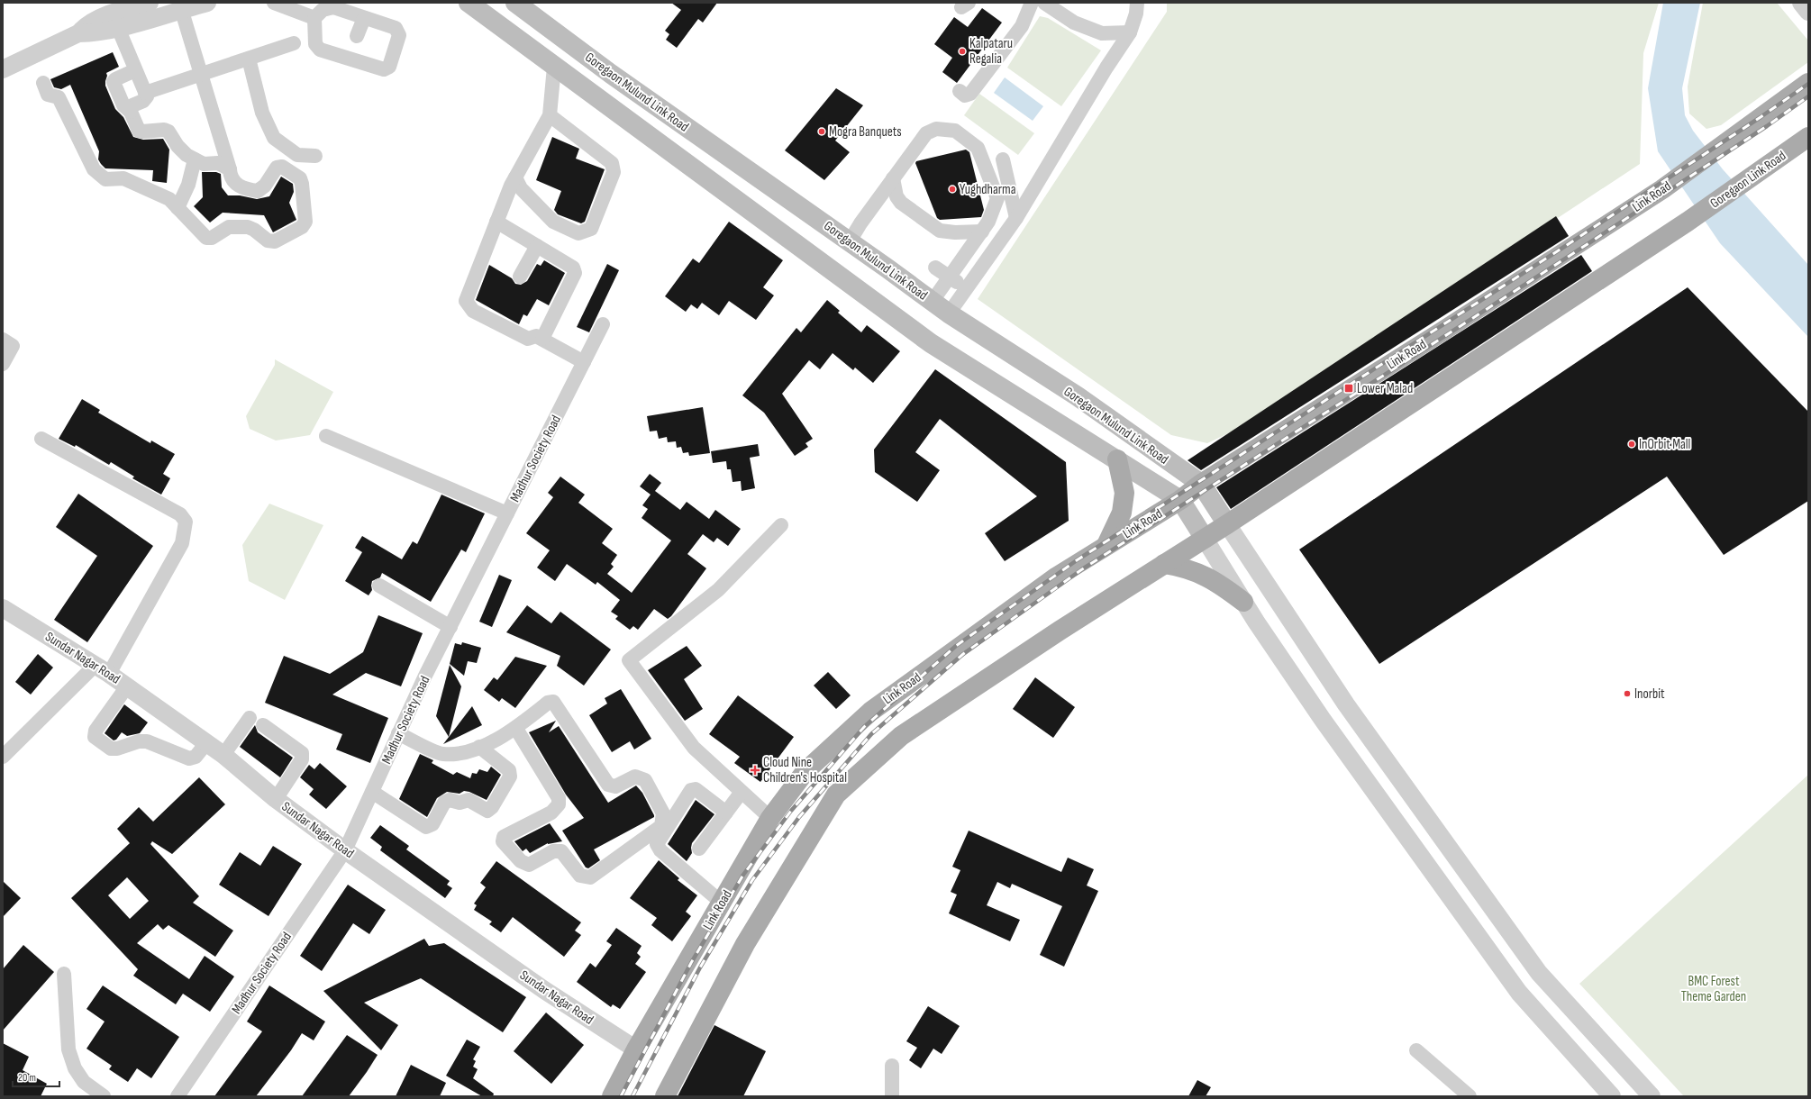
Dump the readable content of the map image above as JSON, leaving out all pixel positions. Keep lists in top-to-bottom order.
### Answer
{
  "streets": {
    "main road": ["Goregaon Mulund Link Road", "Goregaon Link Road", "Link Road"],
    "street": ["Madhur Society Road", "Sundar Nagar Road"]
  },
  "crossings": [
    ["Goregaon Mulund Link Road", "Goregaon Link Road"],
    ["Goregaon Mulund Link Road", "Link Road"],
    ["Link Road", "Sundar Nagar Road"],
    ["Madhur Society Road", "Sundar Nagar Road"]
  ],
  "parks": ["BMC Forest Theme Garden"],
  "places": {
    "other": [
      "Kalpataru Regalia",
      "Mogra Banquets",
      "Yughdharma",
      "InOrbit Mall",
      "Inorbit"
    ],
    "transit": ["Lower Malad"],
    "health": ["Cloud Nine Children's Hospital"]
  },
  "scale_bar": "20 m"
}
